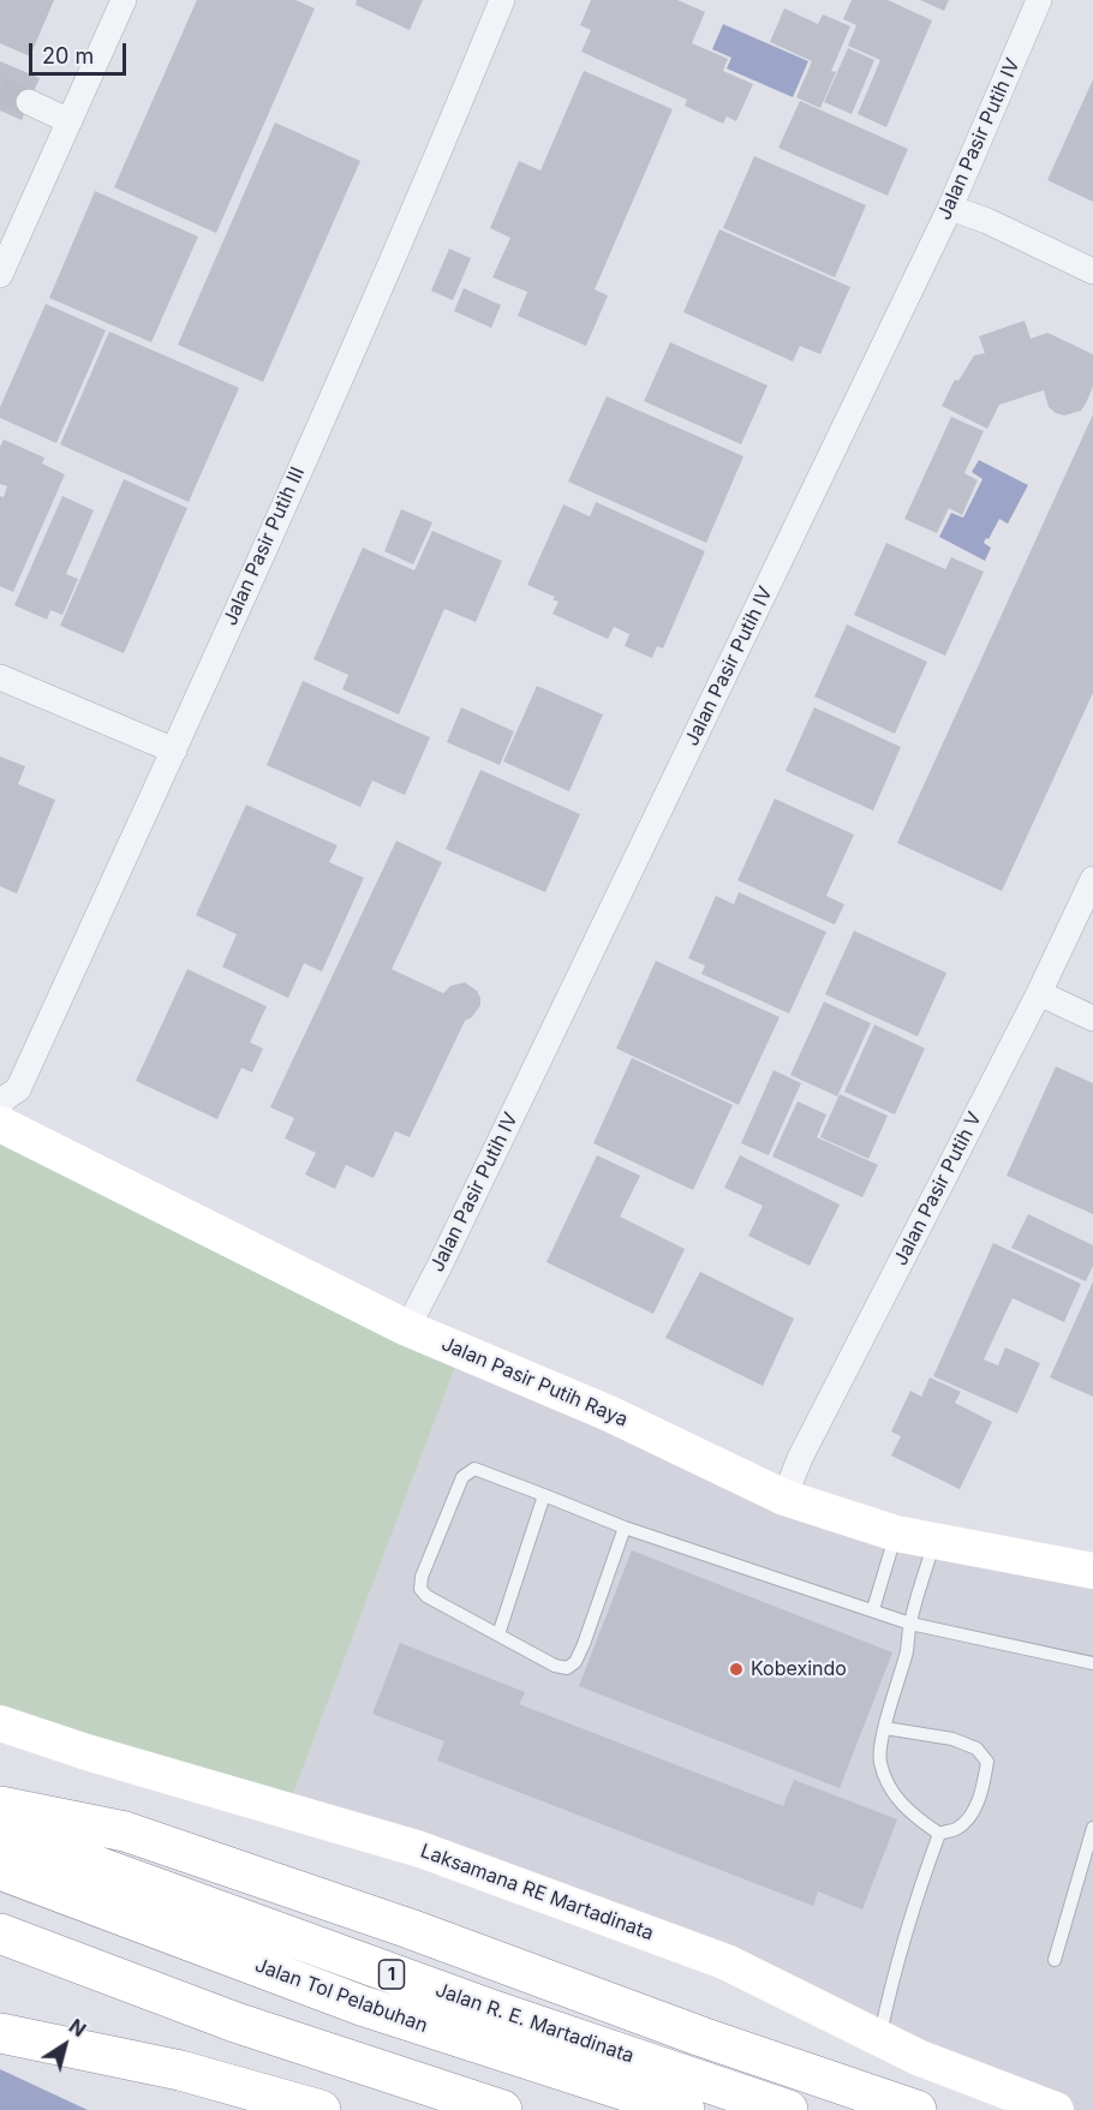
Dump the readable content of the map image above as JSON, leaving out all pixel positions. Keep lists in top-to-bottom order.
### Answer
{
  "streets": {
    "highway": ["1", "Jalan Tol Pelabuhan", "Jalan R. E. Martadinata"],
    "street": [
      "Jalan Pasir Putih IV",
      "Jalan Pasir Putih III",
      "Jalan Pasir Putih V",
      "Jalan Pasir Putih Raya",
      "Laksamana RE Martadinata"
    ]
  },
  "crossings": [
    ["Jalan Pasir Putih IV", "Jalan Pasir Putih Raya"],
    ["Jalan Pasir Putih III", "Jalan Pasir Putih Raya"],
    ["Jalan Pasir Putih V", "Jalan Pasir Putih Raya"]
  ],
  "places": ["Kobexindo"],
  "scale_bar": "20 m",
  "north": "top right"
}
